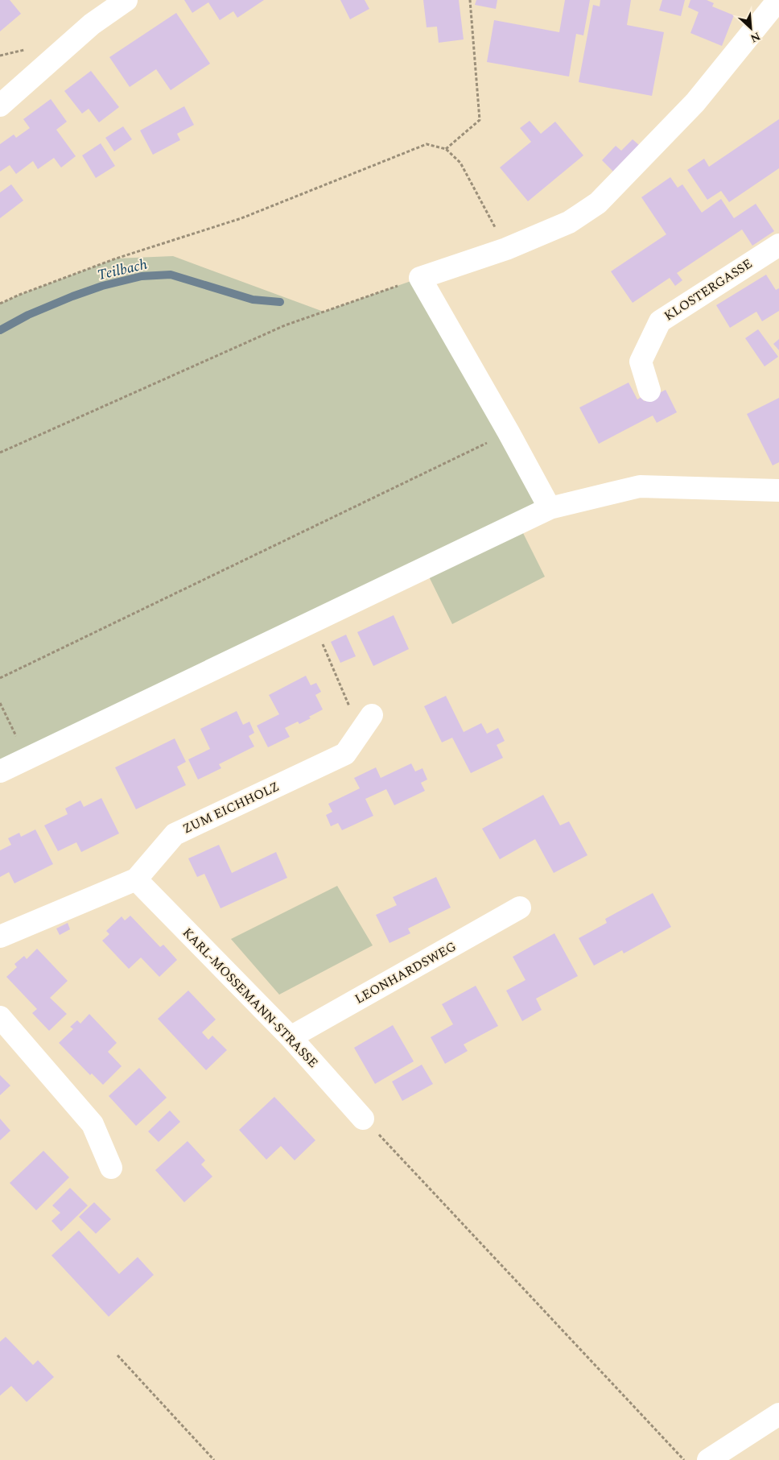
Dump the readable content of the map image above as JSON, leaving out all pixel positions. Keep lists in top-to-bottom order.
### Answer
{
  "streets": {
    "street": [
      "KLOSTERGASSE",
      "ZUM EICHHOLZ",
      "LEONHARDSWEG",
      "KARL-MOSSEMANN-STRASSE"
    ]
  },
  "crossings": [
    ["ZUM EICHHOLZ", "KARL-MOSSEMANN-STRASSE"],
    ["LEONHARDSWEG", "KARL-MOSSEMANN-STRASSE"]
  ],
  "water": ["Teilbach"],
  "north": "bottom right"
}
